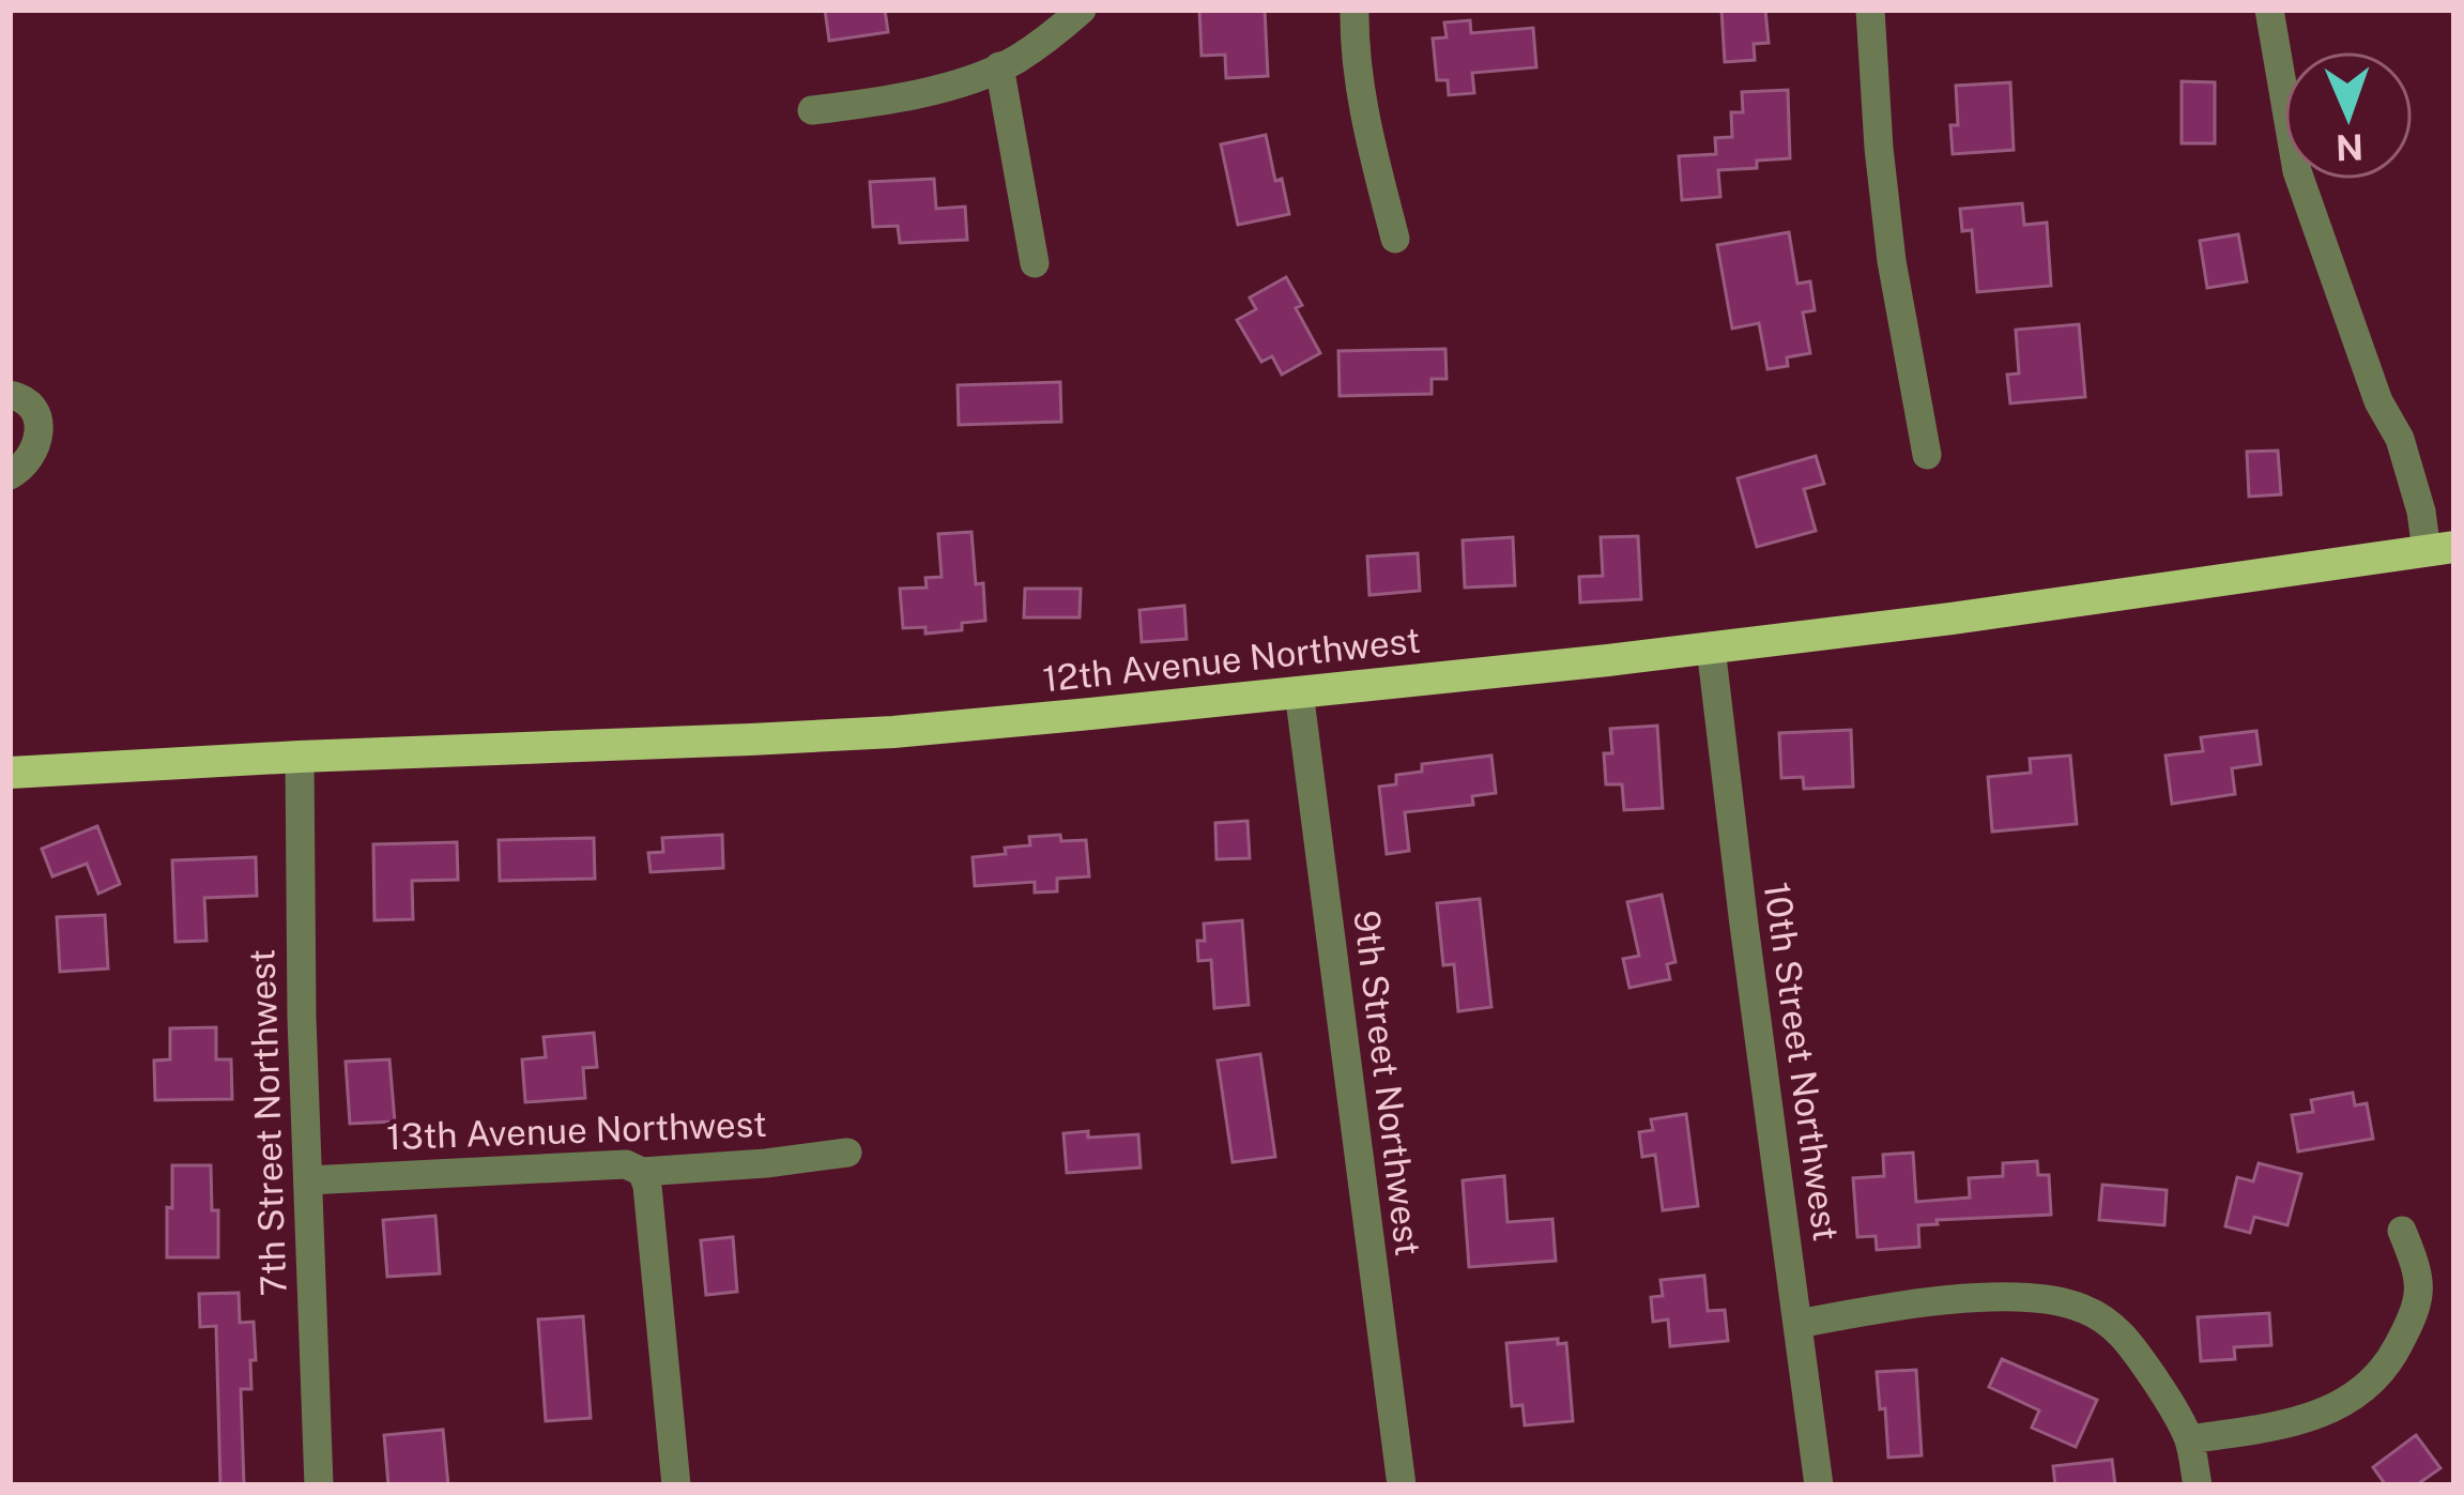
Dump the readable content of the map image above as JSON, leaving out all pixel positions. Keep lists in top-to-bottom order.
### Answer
{
  "streets": {
    "main road": ["12th Avenue Northwest"],
    "street": [
      "10th Street Northwest",
      "9th Street Northwest",
      "7th Street Northwest",
      "13th Avenue Northwest"
    ]
  },
  "crossings": [
    ["12th Avenue Northwest", "10th Street Northwest"],
    ["12th Avenue Northwest", "9th Street Northwest"],
    ["12th Avenue Northwest", "7th Street Northwest"],
    ["7th Street Northwest", "13th Avenue Northwest"]
  ],
  "north": "bottom"
}
